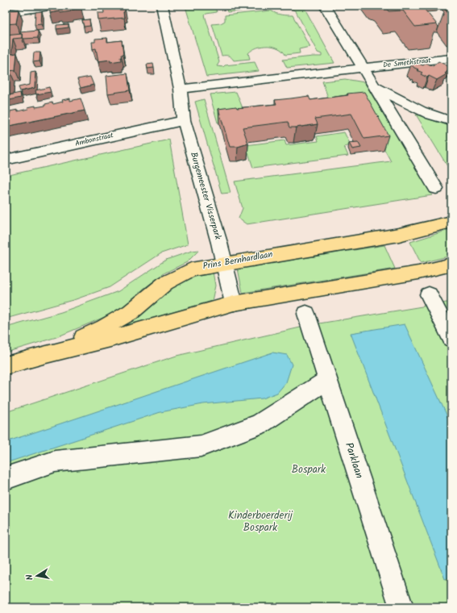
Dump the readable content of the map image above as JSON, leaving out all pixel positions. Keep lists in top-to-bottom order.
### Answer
{
  "streets": {
    "main road": ["Prins Bernhardlaan"],
    "street": [
      "De Smethstraat",
      "Ambonstraat",
      "Burgemeester Visserpark",
      "Parklaan"
    ]
  },
  "crossings": [
    ["Ambonstraat", "Burgemeester Visserpark"],
    ["Burgemeester Visserpark", "Prins Bernhardlaan"]
  ],
  "parks": ["Bospark", "Kinderboerderij Bospark"],
  "north": "left"
}
